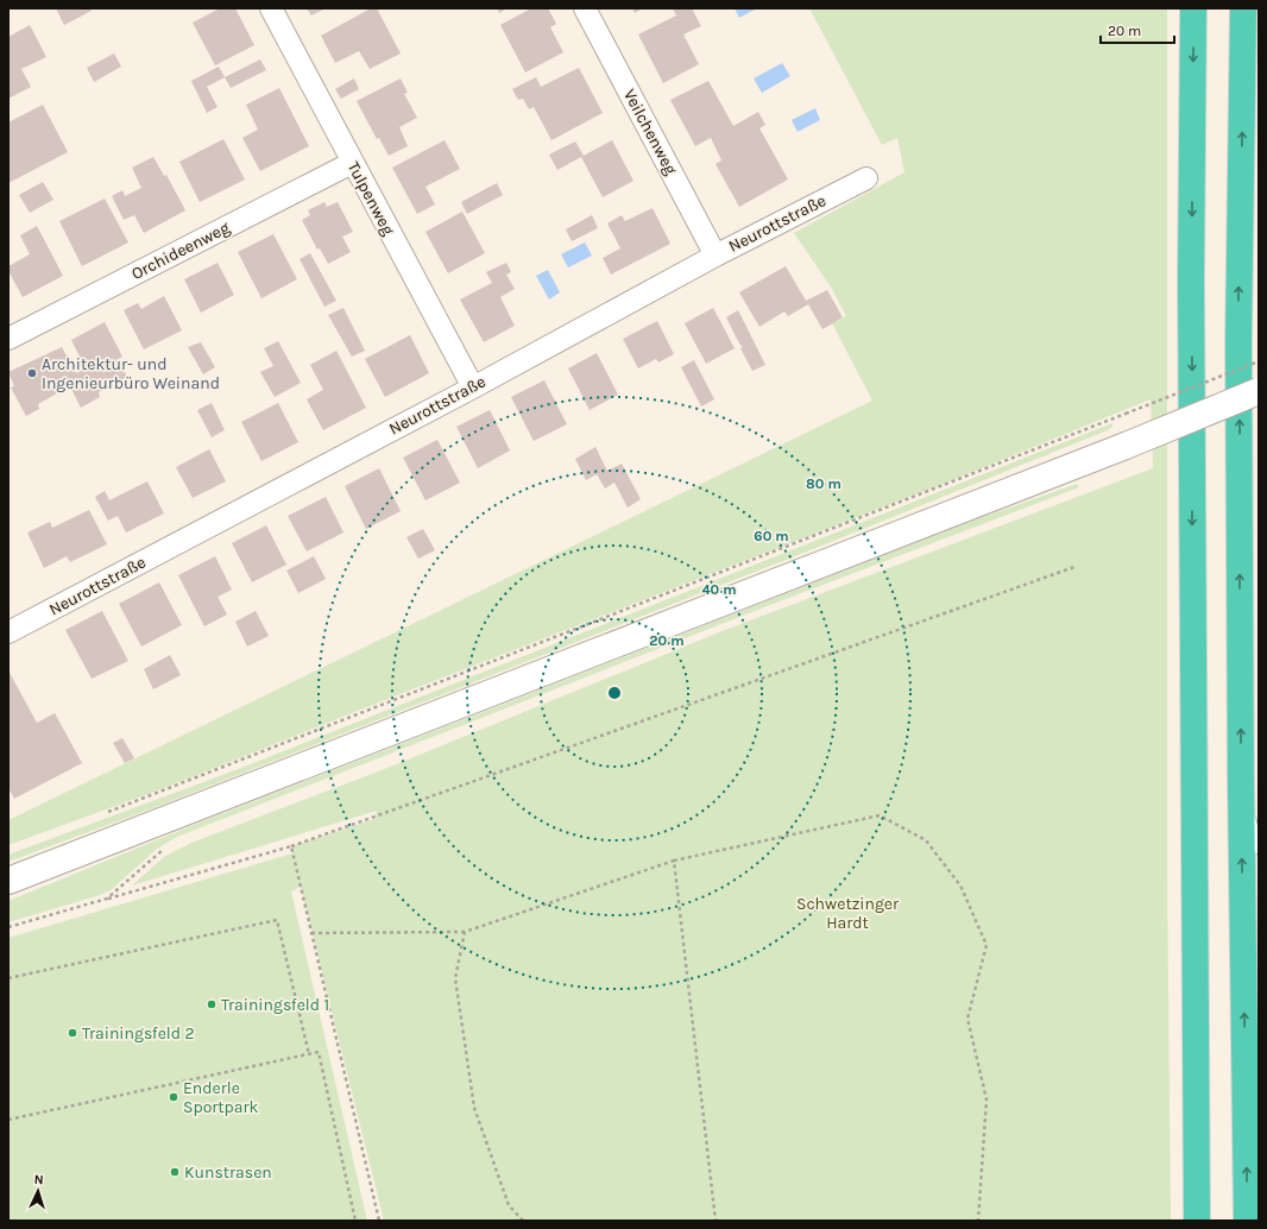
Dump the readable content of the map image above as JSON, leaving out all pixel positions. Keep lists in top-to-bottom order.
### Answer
{
  "streets": {
    "street": [
      "Veilchenweg",
      "Tulpenweg",
      "Neurottstraße",
      "Orchideenweg"
    ]
  },
  "crossings": [
    ["Veilchenweg", "Neurottstraße"],
    ["Tulpenweg", "Neurottstraße"],
    ["Tulpenweg", "Orchideenweg"]
  ],
  "parks": ["Schwetzinger Hardt"],
  "places": [
    "Architektur- und Ingenieurbüro Weinand",
    "Trainingsfeld 1",
    "Trainingsfeld 2",
    "Enderle Sportpark",
    "Kunstrasen"
  ],
  "scale_bar": "20 m",
  "north": "top",
  "rings": [
    "80 m",
    "60 m",
    "40 m",
    "20 m"
  ]
}
